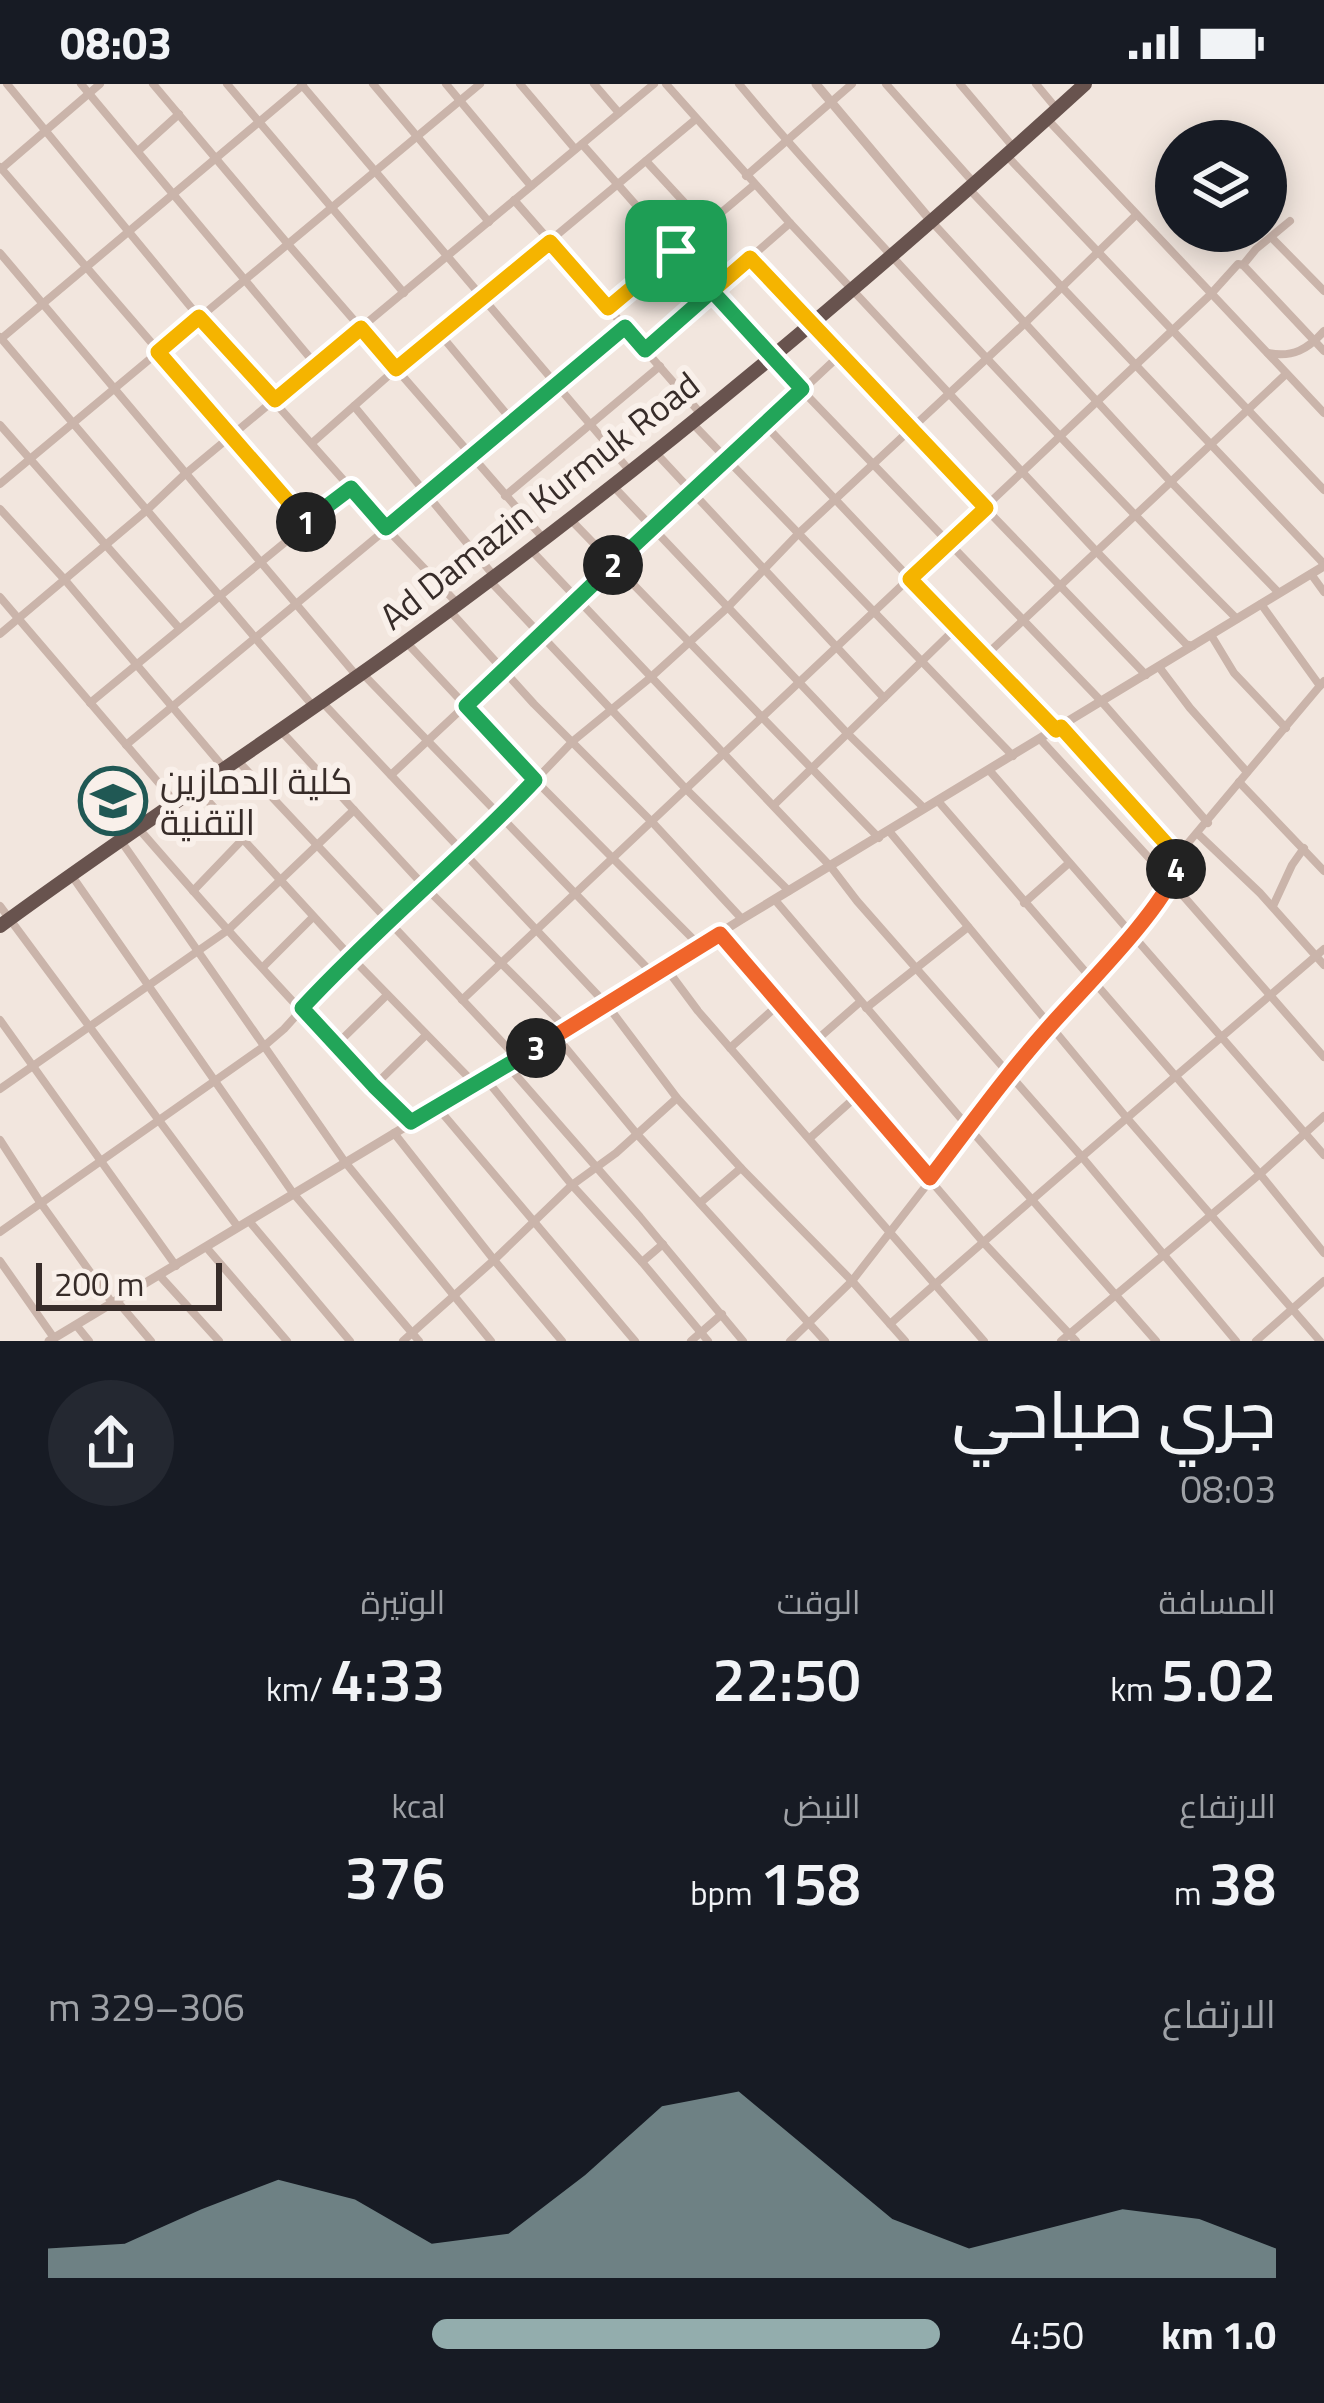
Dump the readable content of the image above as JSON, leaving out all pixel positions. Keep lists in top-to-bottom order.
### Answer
{
  "streets": {
    "highway": ["Ad Damazin Kurmuk Road"]
  },
  "places": {
    "school or university": ["كلية الدمازين التقنية"]
  },
  "scale_bar": "200 m",
  "page": {
    "status": "08:03",
    "pins": [
      "1",
      "2",
      "4",
      "3"
    ],
    "scale": "200 m",
    "heading": ["جري صباحي", "08:03"],
    "stats": [
      ["المسافة", "5.02 km"],
      ["الوقت", "22:50"],
      ["الوتيرة", "4:33 /km"],
      ["الارتفاع", "38 m"],
      ["النبض", "158 bpm"],
      ["kcal", "376"]
    ],
    "chart": ["الارتفاع", "306–329 m"],
    "list": [
      {
        "name": "1.0 km",
        "note": "4:50"
      }
    ]
  }
}
